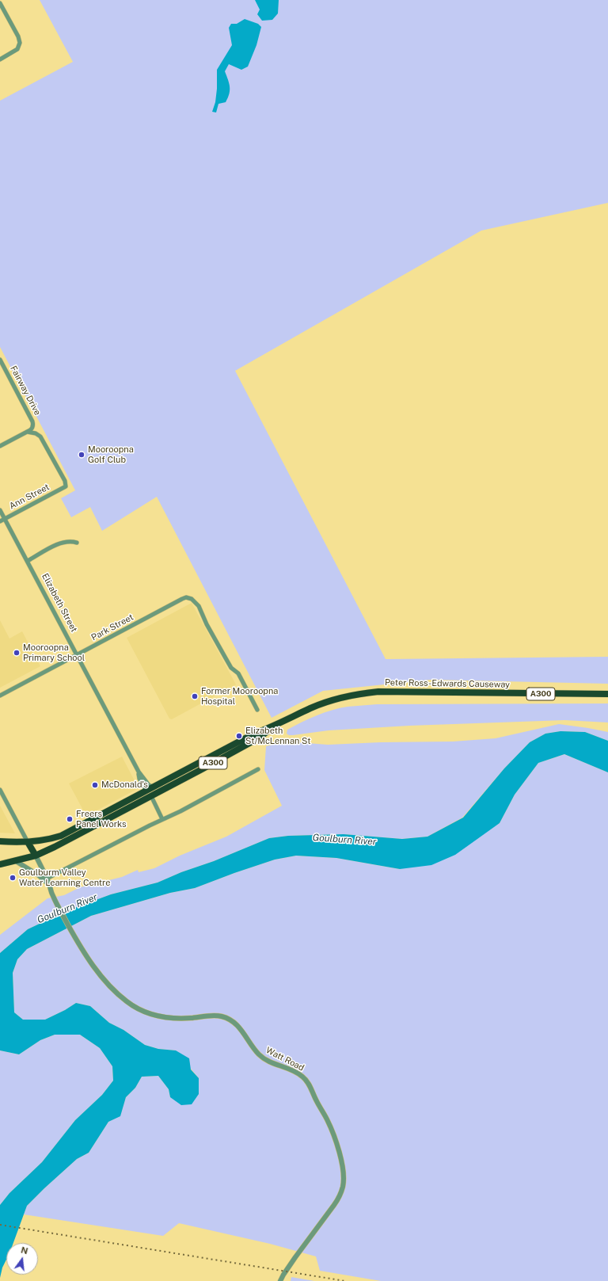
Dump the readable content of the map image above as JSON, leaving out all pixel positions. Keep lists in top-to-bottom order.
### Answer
{
  "streets": {
    "highway": ["Elizabeth Street", "Peter Ross-Edwards Causeway", "A300"],
    "street": [
      "Fairway Drive",
      "Ann Street",
      "Park Street",
      "Watt Road"
    ]
  },
  "crossings": [
    ["Fairway Drive", "Ann Street"],
    ["Ann Street", "Elizabeth Street"],
    ["Elizabeth Street", "Park Street"],
    ["Elizabeth Street", "A300"],
    ["Peter Ross-Edwards Causeway", "A300"],
    ["A300", "Watt Road"]
  ],
  "water": ["Goulburn River"],
  "places": [
    "Mooroopna Golf Club",
    "Mooroopna Primary School",
    "Former Mooroopna Hospital",
    "Elizabeth St/McLennan St",
    "McDonald's",
    "Freers Panel Works",
    "Goulburm Valley Water Learning Centre"
  ],
  "north": "top"
}
